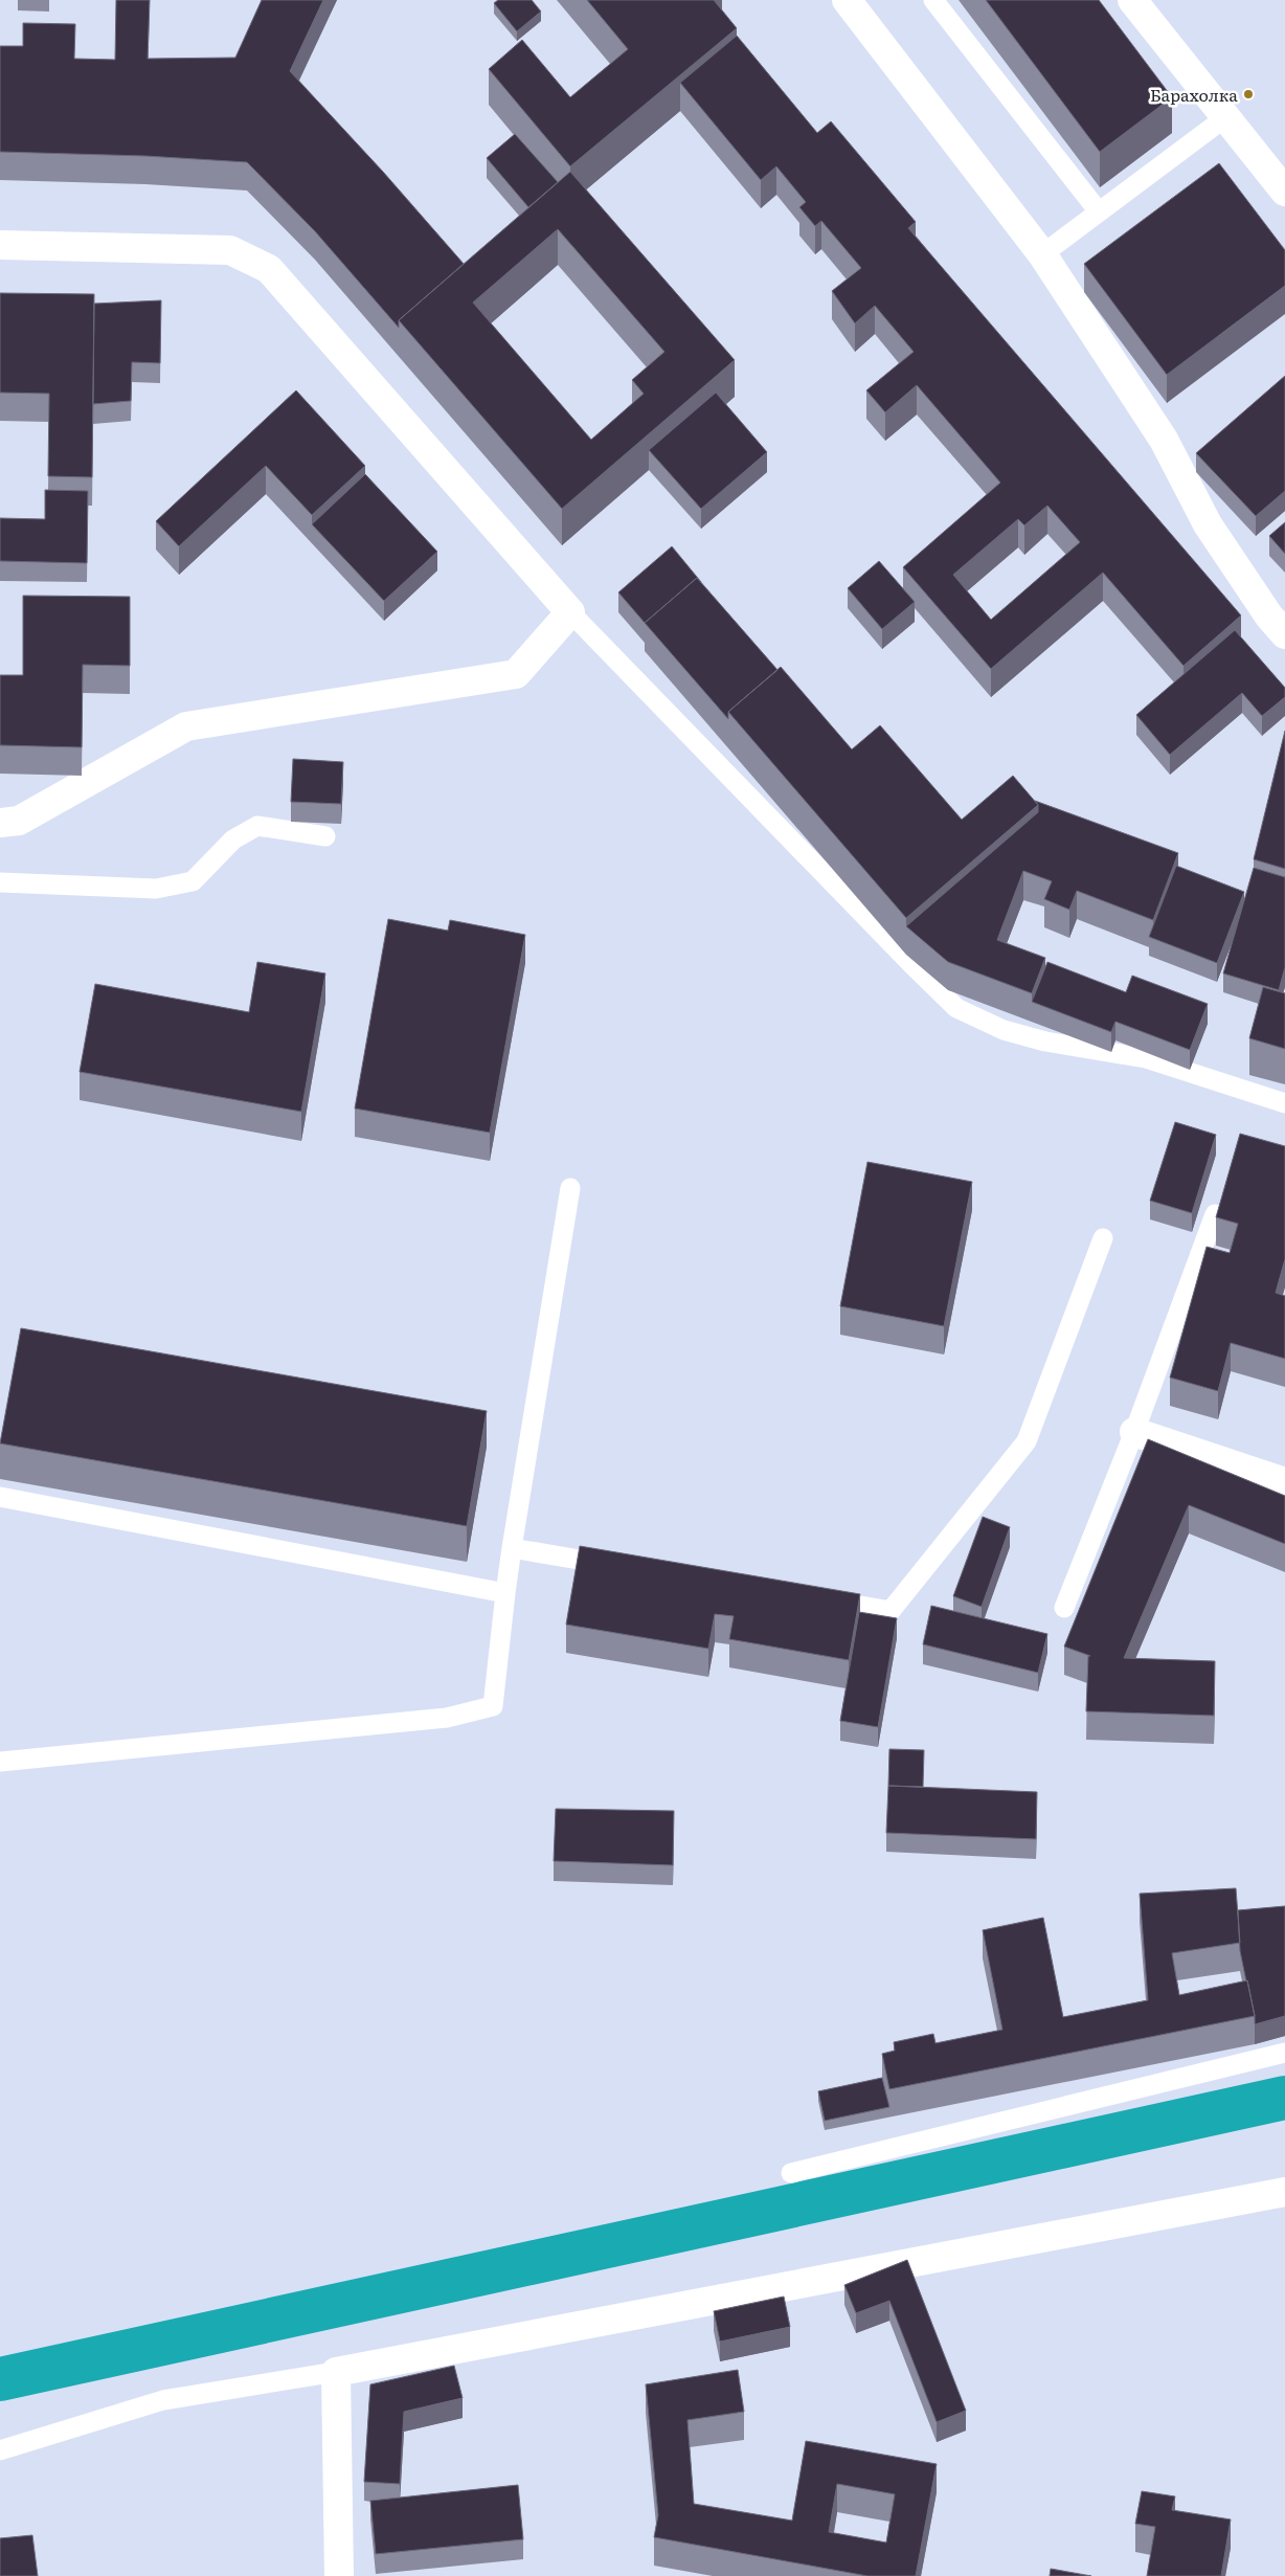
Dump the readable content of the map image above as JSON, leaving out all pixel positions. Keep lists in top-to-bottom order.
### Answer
{
  "places": ["Барахолка"]
}
